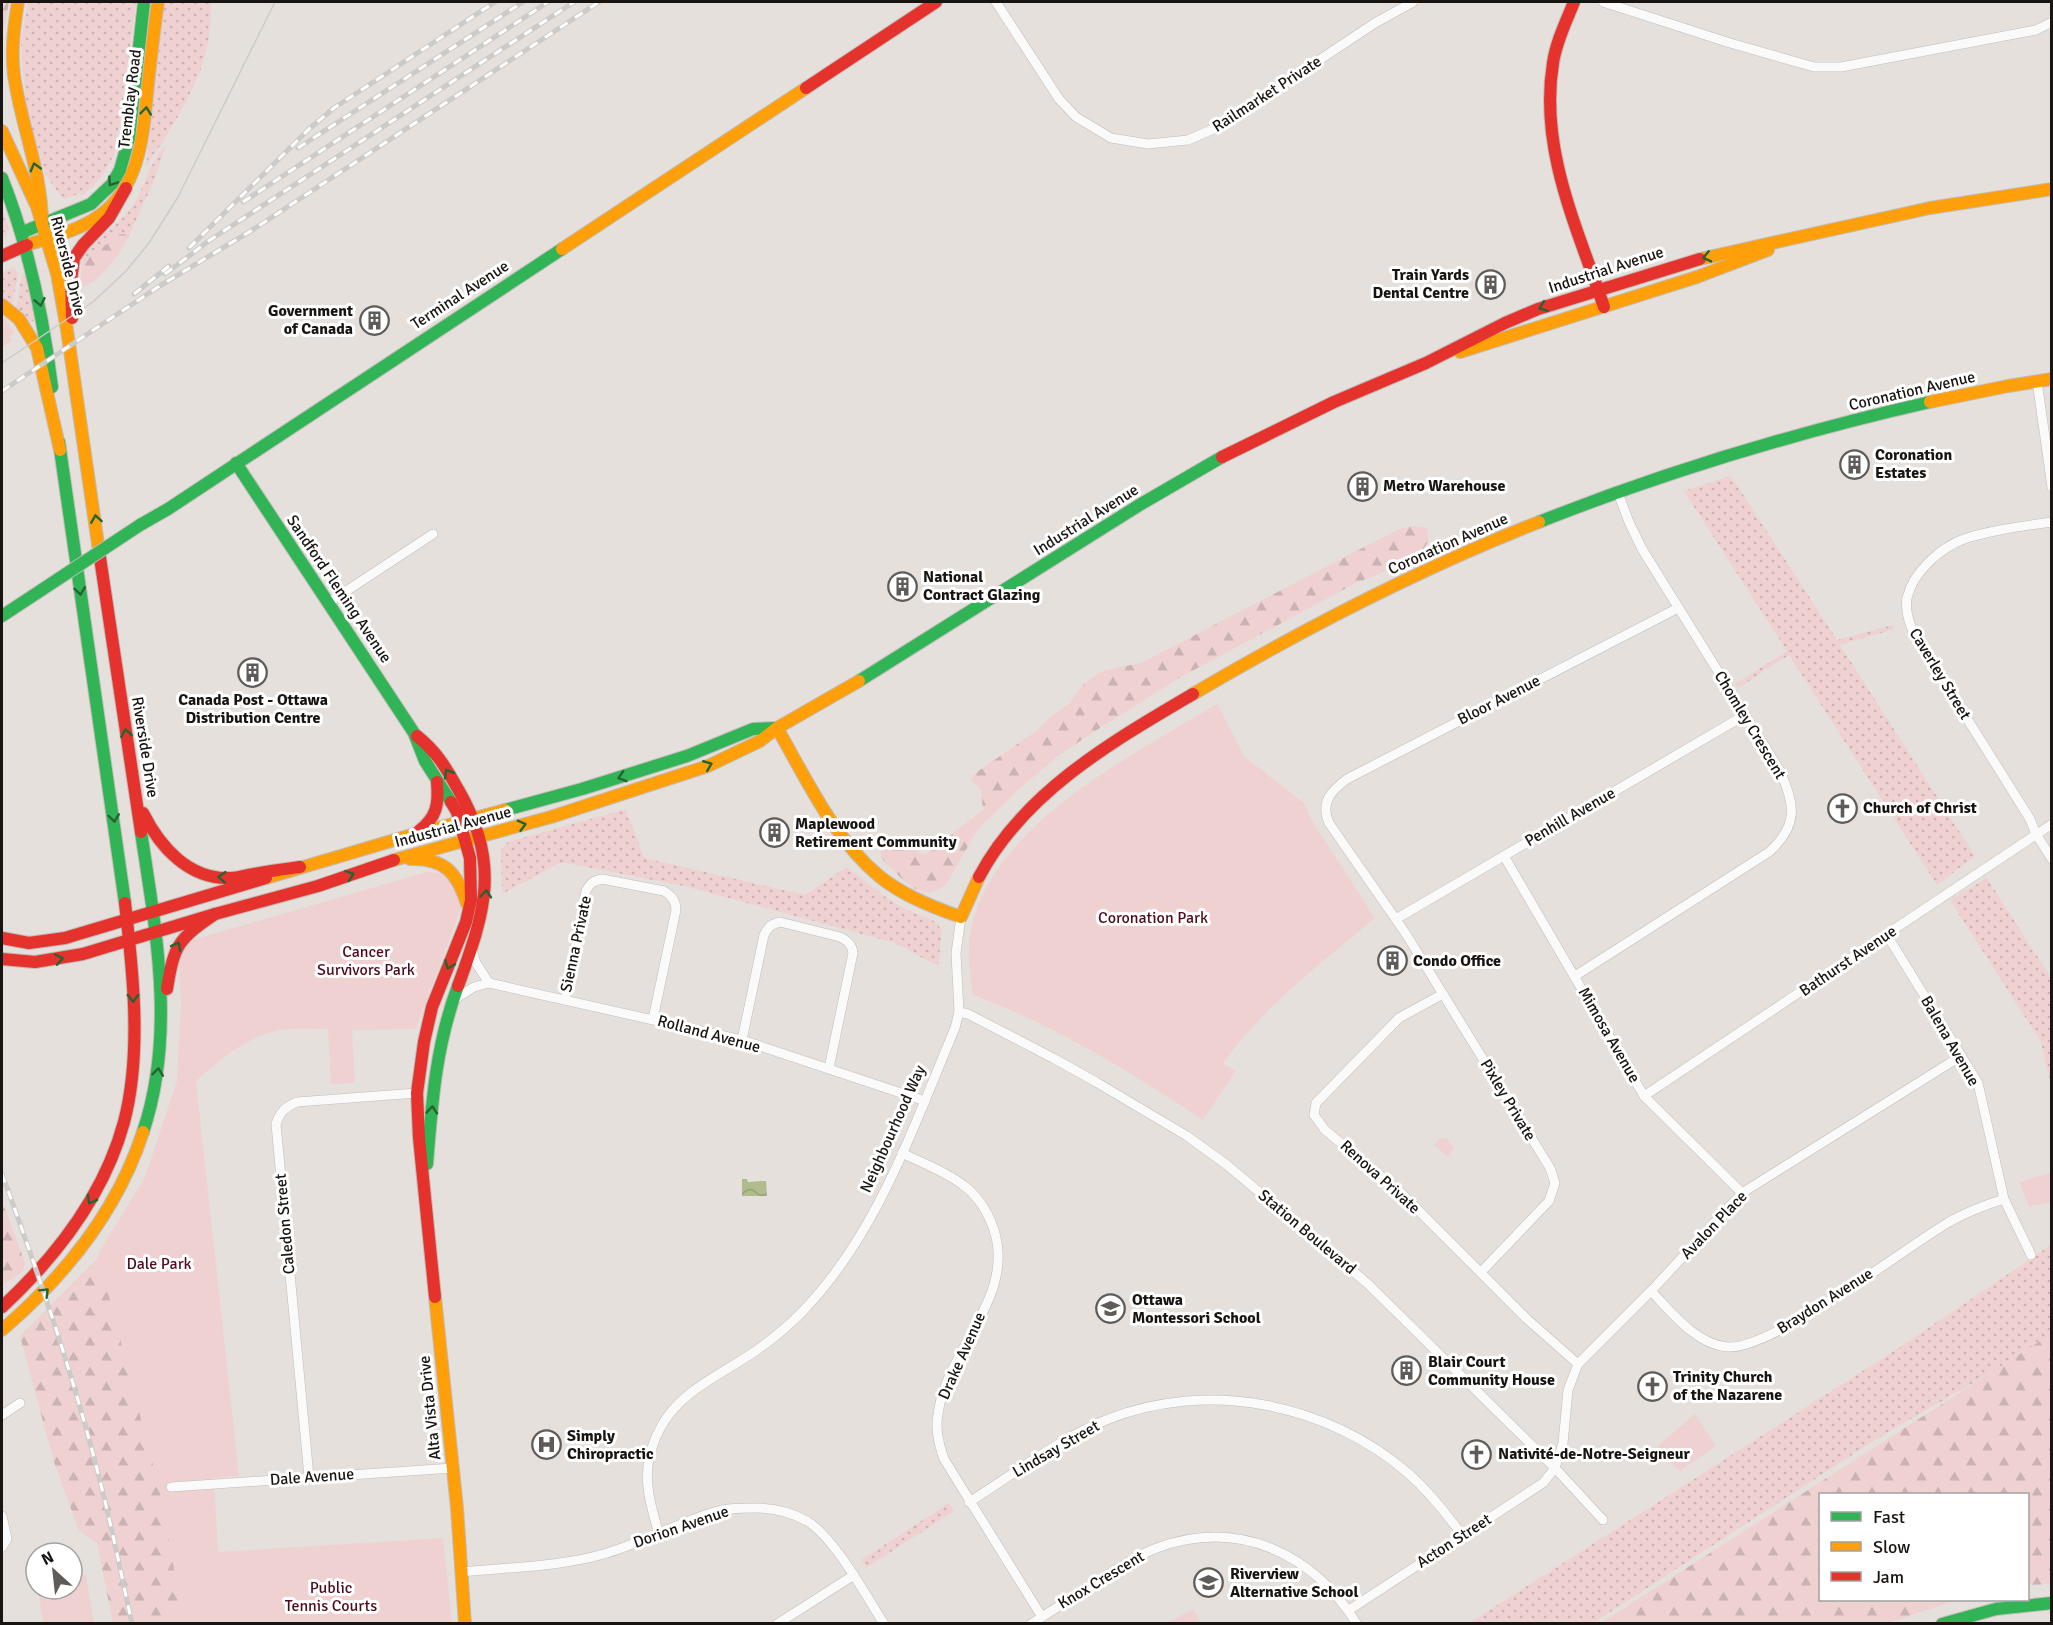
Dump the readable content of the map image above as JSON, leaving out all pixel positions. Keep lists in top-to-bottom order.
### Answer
{
  "streets": {
    "main road": [
      "Tremblay Road",
      "Riverside Drive",
      "Industrial Avenue",
      "Terminal Avenue",
      "Coronation Avenue",
      "Sandford Fleming Avenue",
      "Alta Vista Drive"
    ],
    "street": [
      "Railmarket Private",
      "Caverley Street",
      "Bloor Avenue",
      "Chomley Crescent",
      "Penhill Avenue",
      "Sienna Private",
      "Bathurst Avenue",
      "Rolland Avenue",
      "Mimosa Avenue",
      "Balena Avenue",
      "Pixley Private",
      "Neighbourhood Way",
      "Renova Private",
      "Caledon Street",
      "Avalon Place",
      "Station Boulevard",
      "Braydon Avenue",
      "Drake Avenue",
      "Lindsay Street",
      "Dale Avenue",
      "Dorion Avenue",
      "Acton Street",
      "Knox Crescent"
    ]
  },
  "crossings": [
    ["Tremblay Road", "Riverside Drive"],
    ["Riverside Drive", "Industrial Avenue"],
    ["Industrial Avenue", "Sandford Fleming Avenue"],
    ["Industrial Avenue", "Alta Vista Drive"],
    ["Terminal Avenue", "Sandford Fleming Avenue"],
    ["Coronation Avenue", "Chomley Crescent"],
    ["Coronation Avenue", "Neighbourhood Way"],
    ["Sandford Fleming Avenue", "Alta Vista Drive"],
    ["Caverley Street", "Bathurst Avenue"],
    ["Bloor Avenue", "Chomley Crescent"],
    ["Bloor Avenue", "Pixley Private"],
    ["Chomley Crescent", "Penhill Avenue"],
    ["Chomley Crescent", "Mimosa Avenue"],
    ["Penhill Avenue", "Mimosa Avenue"],
    ["Penhill Avenue", "Pixley Private"],
    ["Sienna Private", "Rolland Avenue"],
    ["Bathurst Avenue", "Mimosa Avenue"],
    ["Bathurst Avenue", "Balena Avenue"],
    ["Rolland Avenue", "Neighbourhood Way"],
    ["Mimosa Avenue", "Avalon Place"],
    ["Balena Avenue", "Avalon Place"],
    ["Balena Avenue", "Braydon Avenue"],
    ["Pixley Private", "Renova Private"],
    ["Neighbourhood Way", "Station Boulevard"],
    ["Neighbourhood Way", "Drake Avenue"],
    ["Neighbourhood Way", "Dorion Avenue"],
    ["Renova Private", "Avalon Place"],
    ["Caledon Street", "Alta Vista Drive"],
    ["Caledon Street", "Dale Avenue"],
    ["Avalon Place", "Station Boulevard"],
    ["Avalon Place", "Braydon Avenue"],
    ["Avalon Place", "Acton Street"],
    ["Station Boulevard", "Acton Street"],
    ["Drake Avenue", "Lindsay Street"],
    ["Drake Avenue", "Knox Crescent"],
    ["Alta Vista Drive", "Dale Avenue"],
    ["Alta Vista Drive", "Dorion Avenue"],
    ["Lindsay Street", "Acton Street"],
    ["Acton Street", "Knox Crescent"]
  ],
  "parks": [
    "Coronation Park",
    "Cancer Survivors Park",
    "Dale Park",
    "Public Tennis Courts"
  ],
  "places": {
    "building": [
      "Train Yards Dental Centre",
      "Government of Canada",
      "Coronation Estates",
      "Metro Warehouse",
      "National Contract Glazing",
      "Canada Post - Ottawa Distribution Centre",
      "Maplewood Retirement Community",
      "Condo Office",
      "Blair Court Community House"
    ],
    "church": ["Church of Christ", "Trinity Church of the Nazarene", "Nativité-de-Notre-Seigneur"],
    "school or university": ["Ottawa Montessori School", "Riverview Alternative School"],
    "hospital": ["Simply Chiropractic"]
  },
  "legend": ["Fast", "Slow", "Jam"],
  "north": "top left"
}
